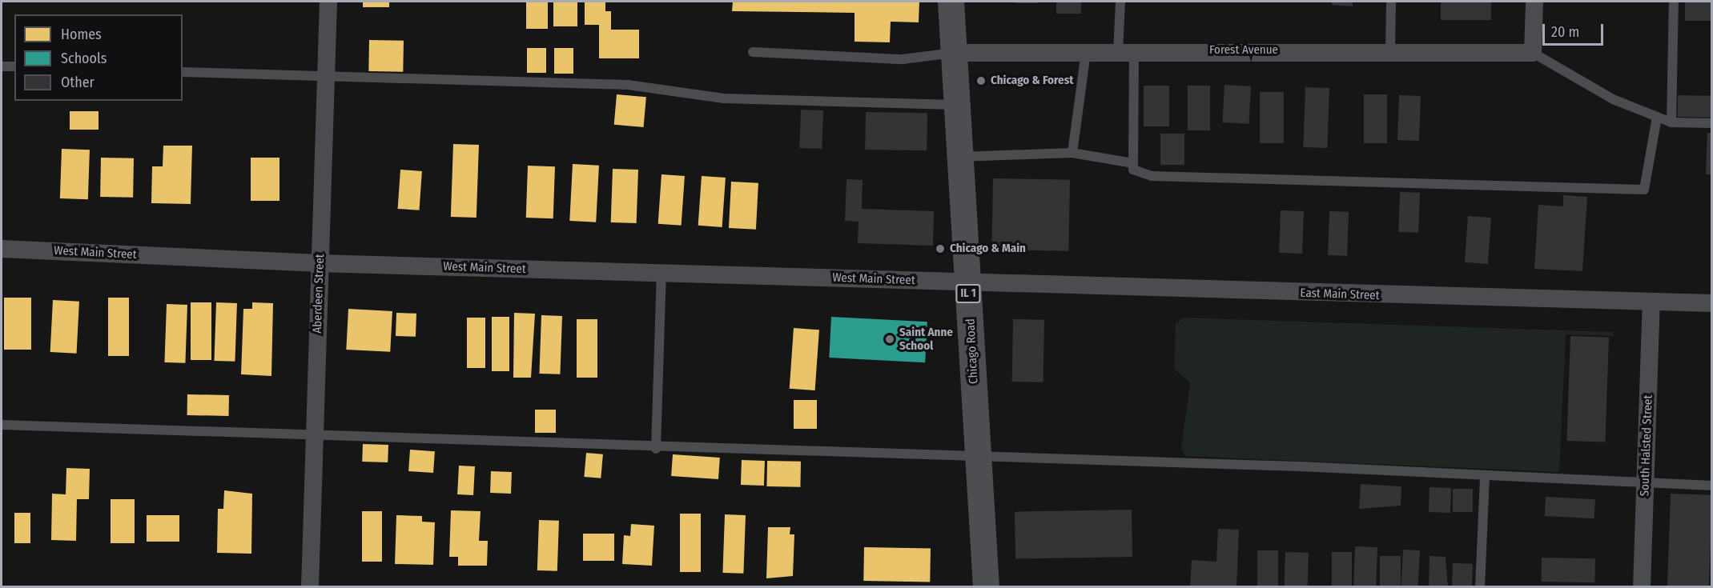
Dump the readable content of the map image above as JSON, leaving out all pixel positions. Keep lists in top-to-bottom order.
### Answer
{
  "streets": {
    "main road": ["IL 1", "Chicago Road"],
    "street": [
      "Forest Avenue",
      "West Main Street",
      "Aberdeen Street",
      "East Main Street",
      "South Halsted Street"
    ]
  },
  "crossings": [
    ["Forest Avenue", "Chicago Road"],
    ["West Main Street", "Aberdeen Street"],
    ["West Main Street", "East Main Street"],
    ["West Main Street", "Chicago Road"],
    ["East Main Street", "Chicago Road"],
    ["East Main Street", "South Halsted Street"]
  ],
  "places": ["Chicago & Forest", "Chicago & Main", "Saint Anne School"],
  "legend": ["Homes", "Schools", "Other"],
  "scale_bar": "20 m"
}
